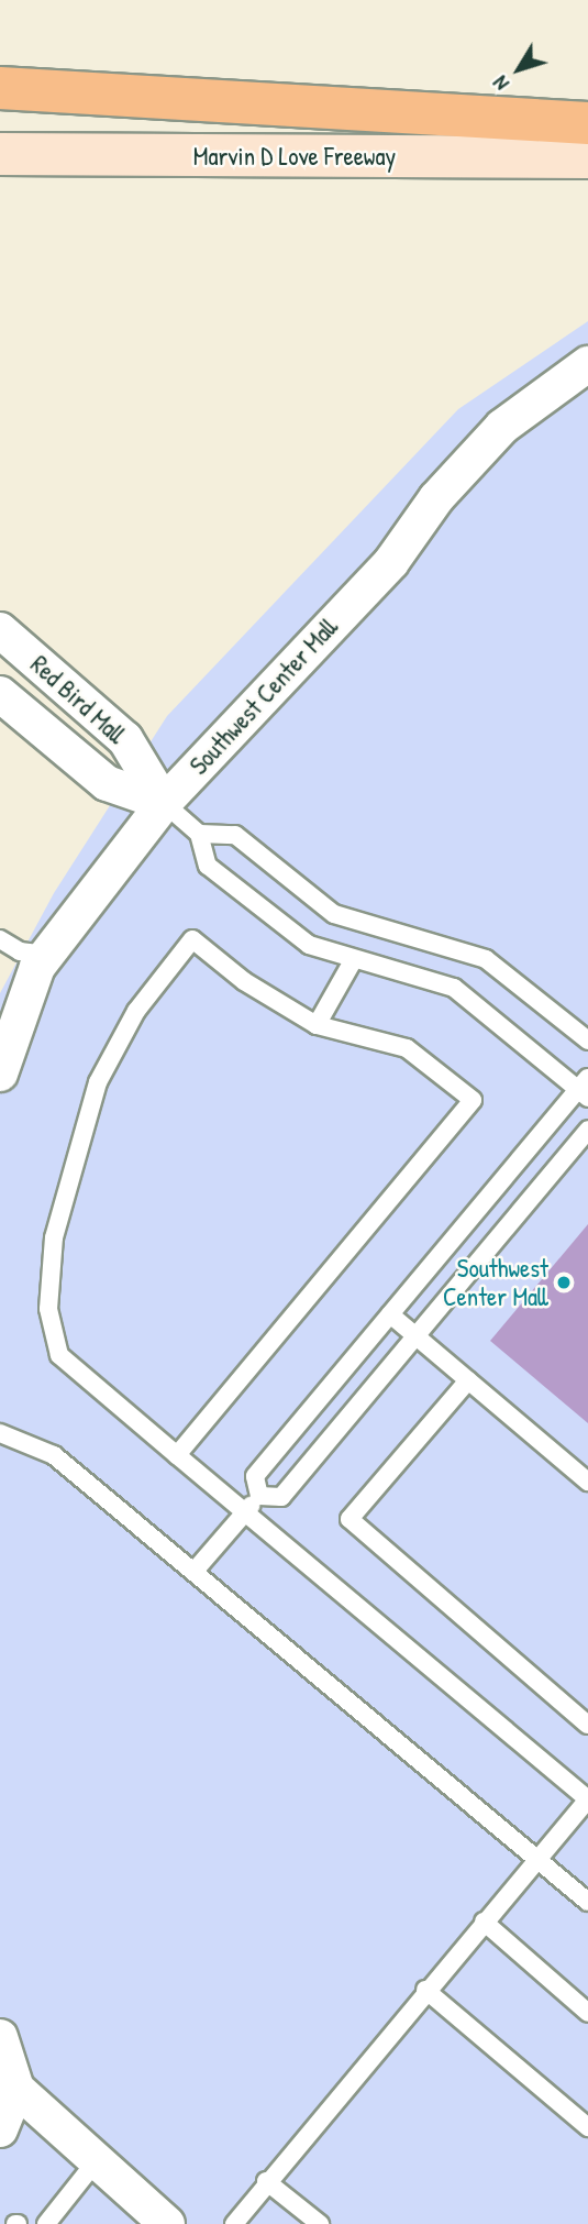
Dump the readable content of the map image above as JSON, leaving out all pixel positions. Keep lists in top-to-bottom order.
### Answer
{
  "streets": {
    "main road": ["Marvin D Love Freeway"],
    "street": ["Southwest Center Mall", "Red Bird Mall"]
  },
  "crossings": [
    ["Southwest Center Mall", "Red Bird Mall"]
  ],
  "places": ["Southwest Center Mall"],
  "north": "bottom left"
}
